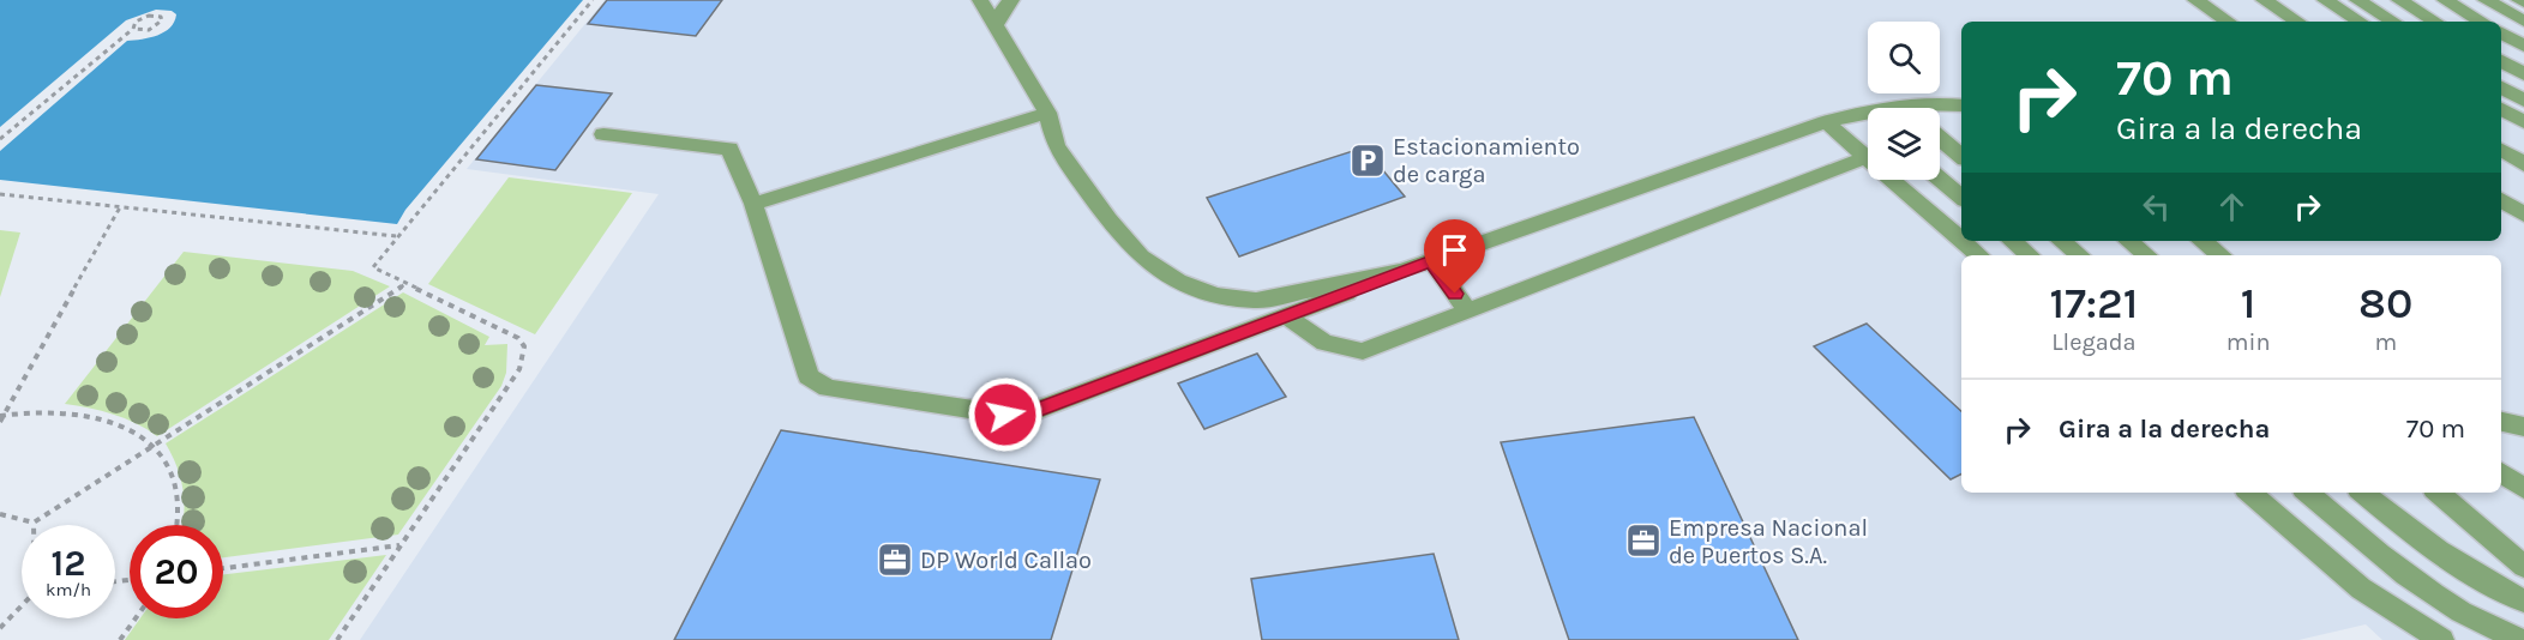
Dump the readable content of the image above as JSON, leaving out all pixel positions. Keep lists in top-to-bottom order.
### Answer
{
  "places": {
    "parking": ["Estacionamiento de carga"],
    "office": ["Empresa Nacional de Puertos S.A.", "DP World Callao"]
  },
  "page": {
    "turn": ["70 m", "Gira a la derecha"],
    "eta": [
      "17:21",
      "Llegada",
      "1",
      "min",
      "80",
      "m"
    ],
    "list": [
      {
        "name": "Gira a la derecha",
        "value": "70 m"
      }
    ],
    "speed": "12 km/h",
    "limit": "20"
  }
}
